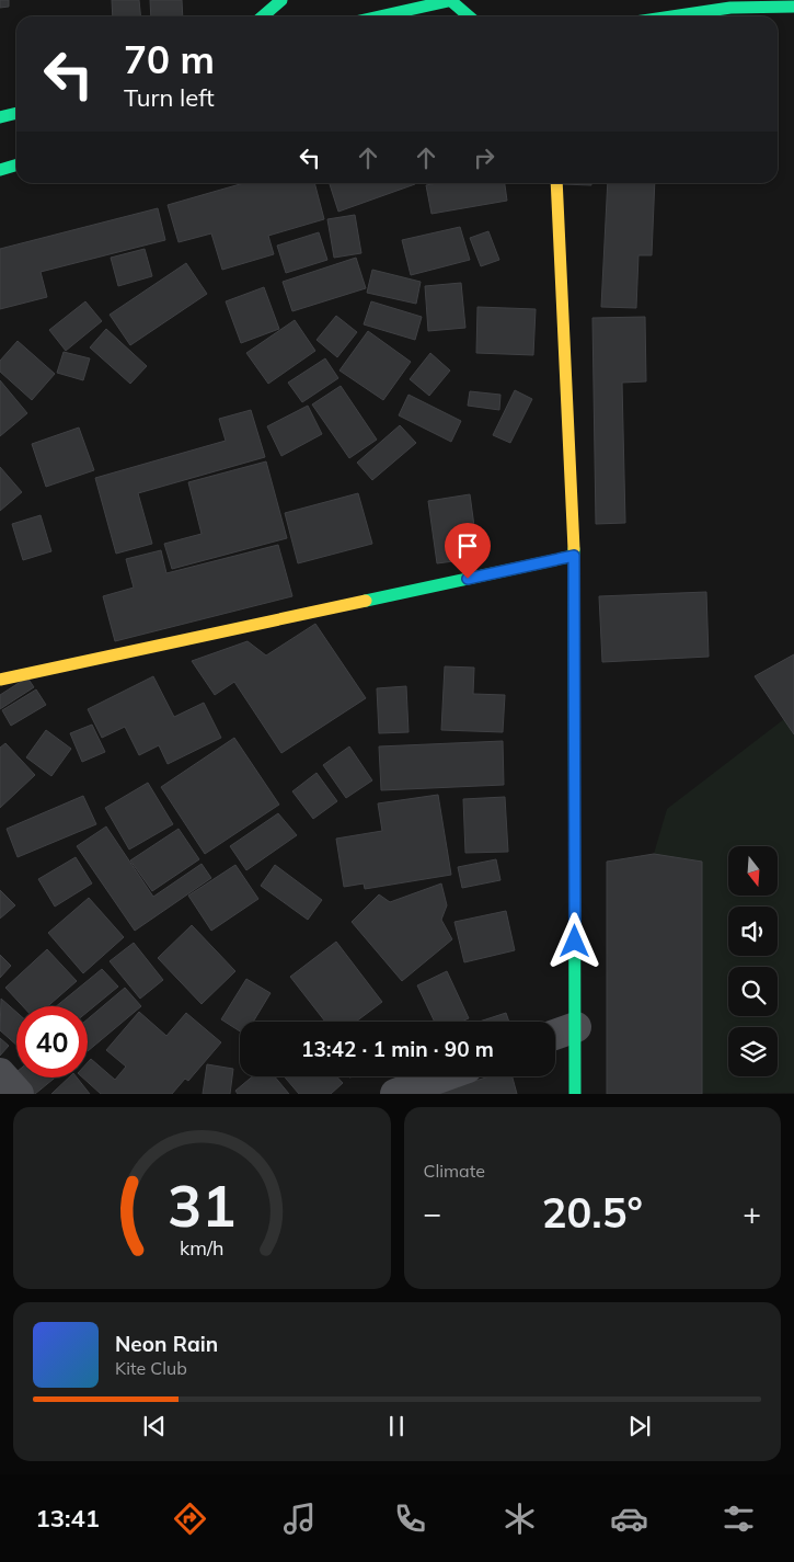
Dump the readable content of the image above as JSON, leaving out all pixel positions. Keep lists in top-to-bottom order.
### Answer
{
  "north": "bottom",
  "page": {
    "turn": ["70 m", "Turn left"],
    "limit": "40",
    "trip": "13:42 · 1 min · 90 m",
    "tile": "Climate",
    "heat": ["−", "20.5°", "+"],
    "song": ["Neon Rain", "Kite Club"],
    "tabs": "13:41",
    "gauge": ["31", "km/h"]
  }
}
